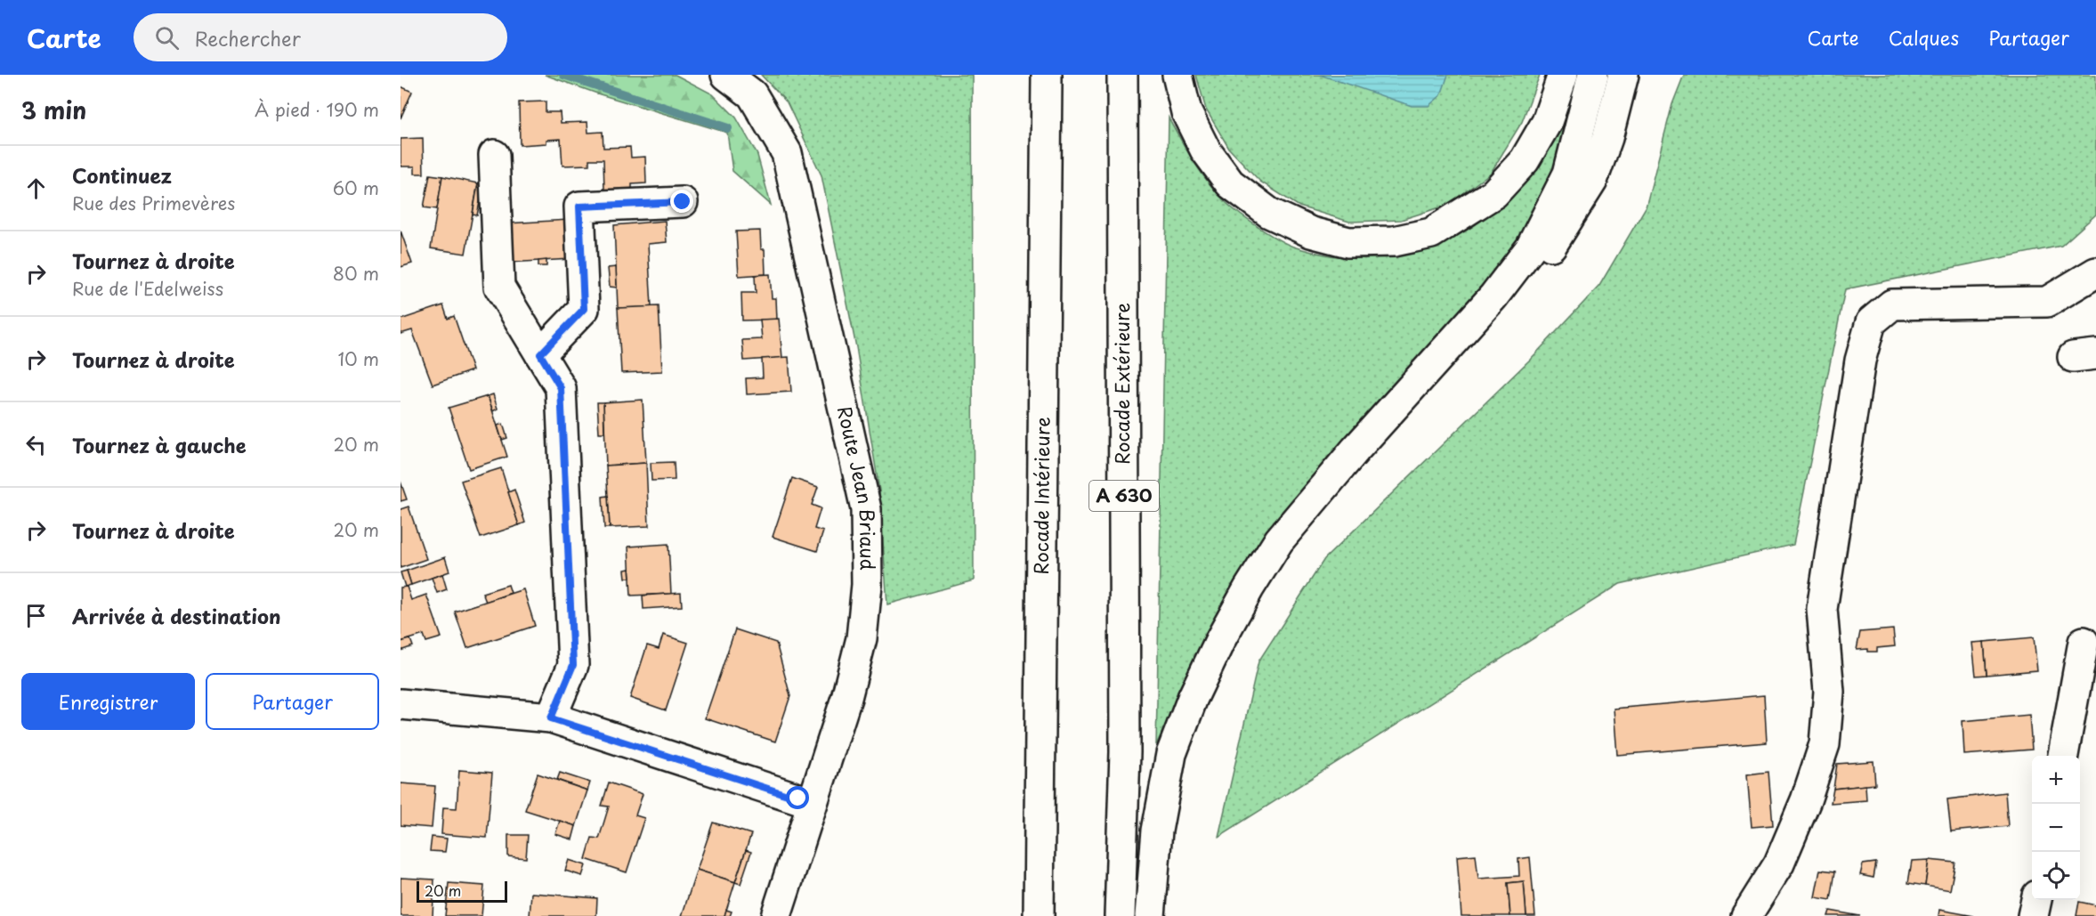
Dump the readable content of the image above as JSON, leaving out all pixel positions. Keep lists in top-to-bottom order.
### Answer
{
  "streets": {
    "main road": [
      "Rocade Extérieure",
      "Route Jean Briaud",
      "Rocade Intérieure",
      "A 630"
    ]
  },
  "scale_bar": "20 m",
  "page": {
    "header": "Carte",
    "search": "Rechercher",
    "nav": ["Carte", "Calques", "Partager"],
    "heading": ["3 min", "À pied · 190 m"],
    "list": [
      ["Continuez", "Rue des Primevères", "60 m"],
      ["Tournez à droite", "Rue de l'Edelweiss", "80 m"],
      ["Tournez à droite", "10 m"],
      ["Tournez à gauche", "20 m"],
      ["Tournez à droite", "20 m"],
      "Arrivée à destination"
    ],
    "buttons": ["Enregistrer", "Partager"],
    "map_buttons": ["+", "−"],
    "scale": "20 m"
  }
}
